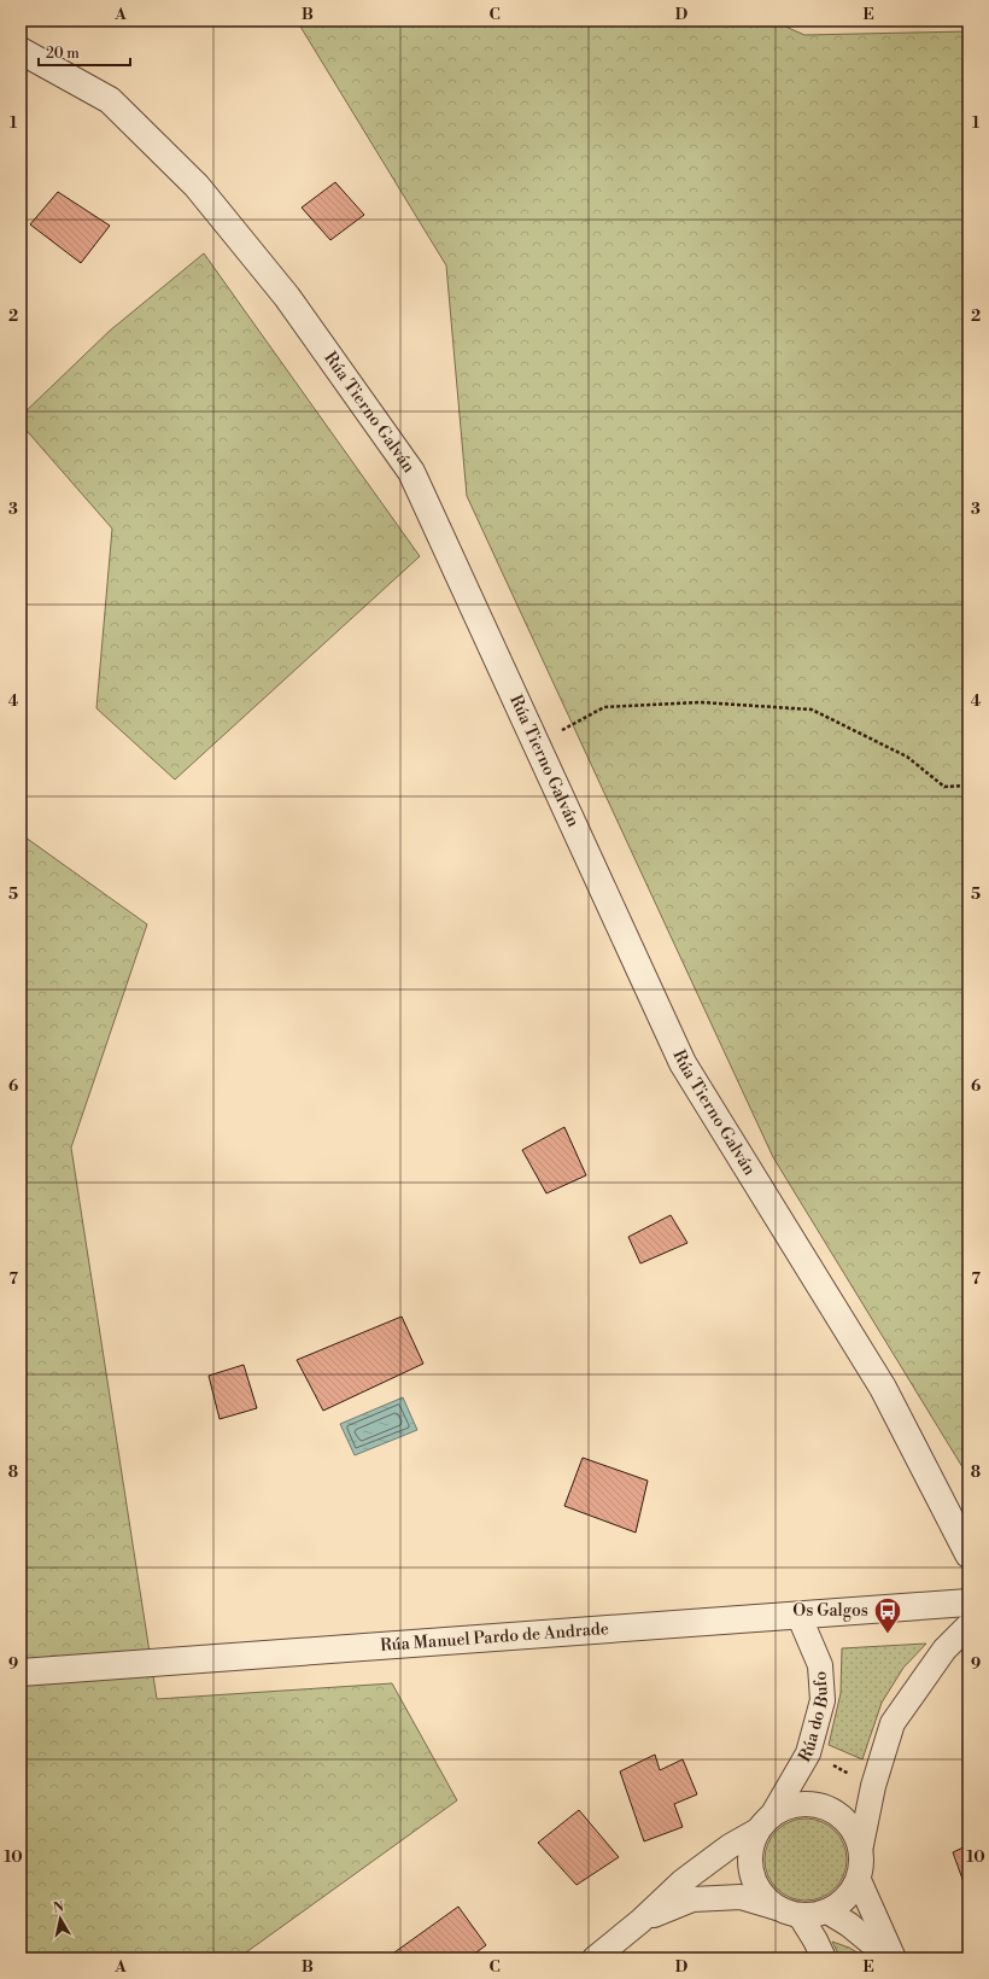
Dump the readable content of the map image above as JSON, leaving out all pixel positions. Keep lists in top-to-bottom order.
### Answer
{
  "streets": {
    "street": ["Rúa Tierno Galván", "Rúa Manuel Pardo de Andrade", "Rúa do Bufo"]
  },
  "crossings": [
    ["Rúa Manuel Pardo de Andrade", "Rúa do Bufo"]
  ],
  "places": {
    "bus stop": ["Os Galgos"]
  },
  "scale_bar": "20 m",
  "north": "top",
  "grid": {
    "columns": [
      "A",
      "B",
      "C",
      "D",
      "E"
    ],
    "rows": [
      "1",
      "2",
      "3",
      "4",
      "5",
      "6",
      "7",
      "8",
      "9",
      "10"
    ]
  }
}
